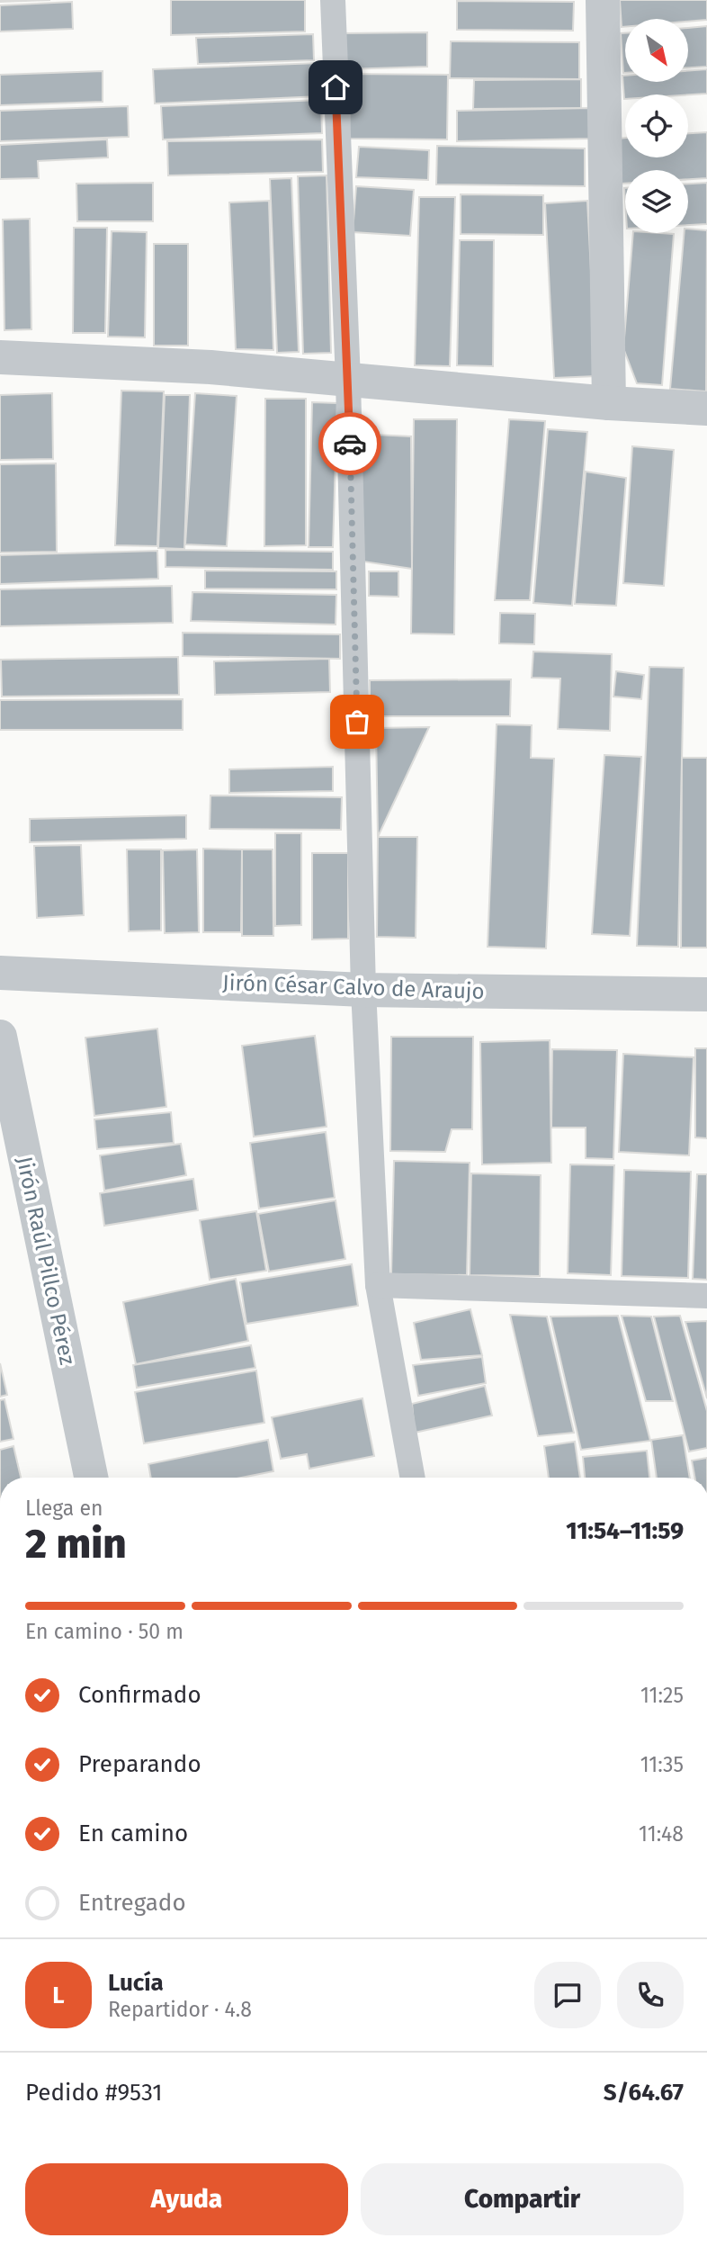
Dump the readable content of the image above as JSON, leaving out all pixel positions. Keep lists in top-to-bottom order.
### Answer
{
  "streets": {
    "street": ["Jirón César Calvo de Araujo", "Jirón Raúl Pillco Pérez"]
  },
  "north": "bottom right",
  "page": {
    "heading": ["2 min", "Llega en", "11:54–11:59"],
    "panel": [
      "Lucía",
      "Repartidor · 4.8",
      "Pedido #9531",
      "S/64.67"
    ],
    "bar": "En camino · 50 m",
    "list": [
      ["Confirmado", "11:25"],
      ["Preparando", "11:35"],
      ["En camino", "11:48"],
      "Entregado"
    ],
    "round": "L",
    "buttons": ["Ayuda", "Compartir"]
  }
}
